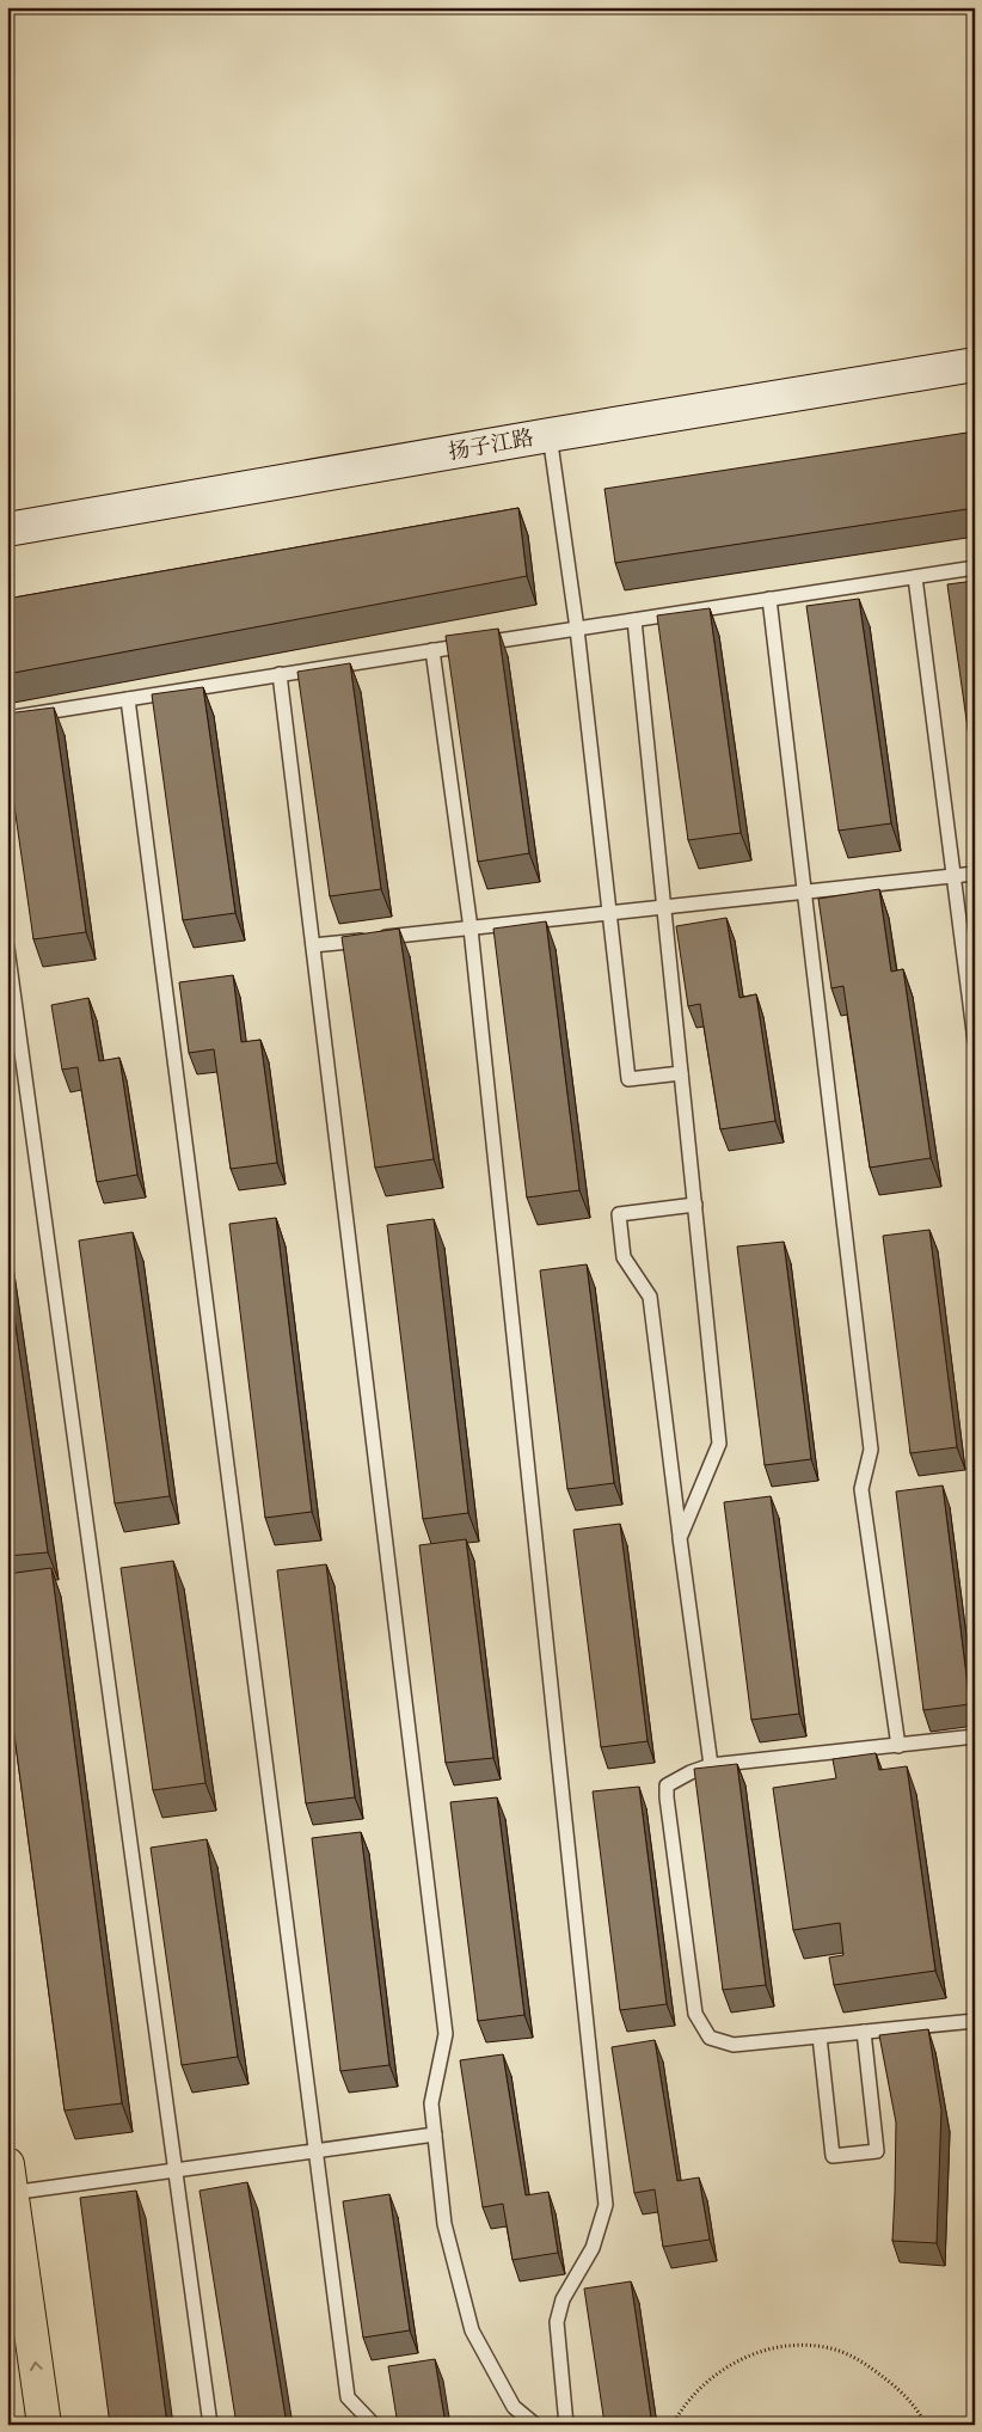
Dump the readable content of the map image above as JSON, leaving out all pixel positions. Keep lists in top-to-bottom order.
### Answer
{
  "streets": {
    "street": ["扬子江路"]
  }
}
